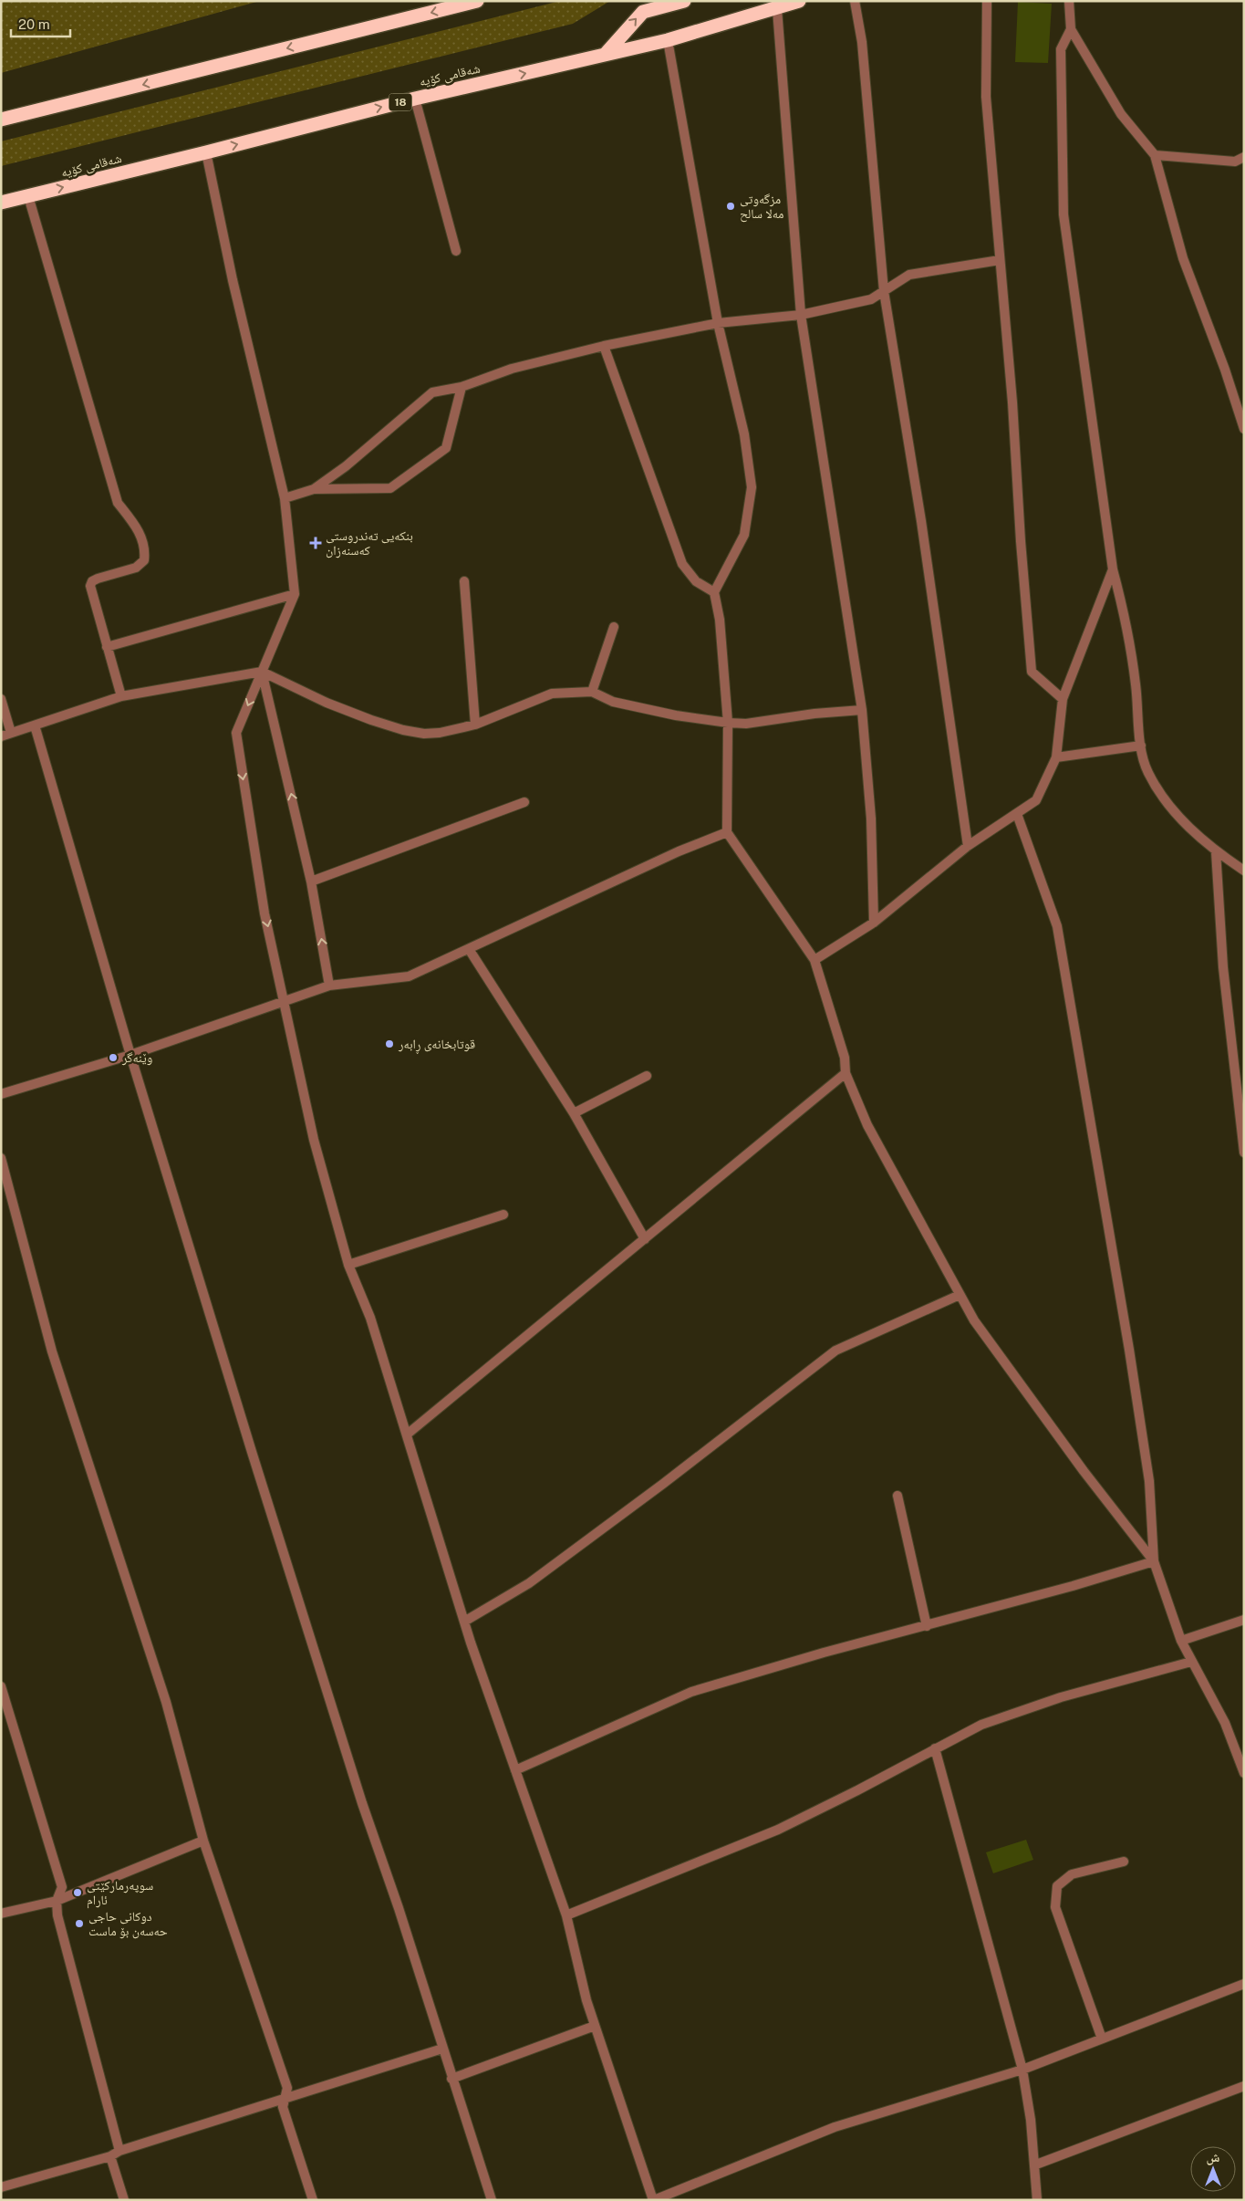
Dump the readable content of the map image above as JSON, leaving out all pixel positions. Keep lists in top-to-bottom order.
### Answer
{
  "streets": {
    "highway": ["شەقامی کۆیە", "18"]
  },
  "places": {
    "other": [
      "مزگەوتی مەلا سالح",
      "قوتابخانەی ڕابەر",
      "وێنەگر",
      "سوپەرمارکێتی ئارام",
      "دوکانی حاجی حەسەن بۆ ماست"
    ],
    "health": ["بنکەیی تەندروستی کەسنەزان"]
  },
  "scale_bar": "20 m",
  "north": "top"
}
